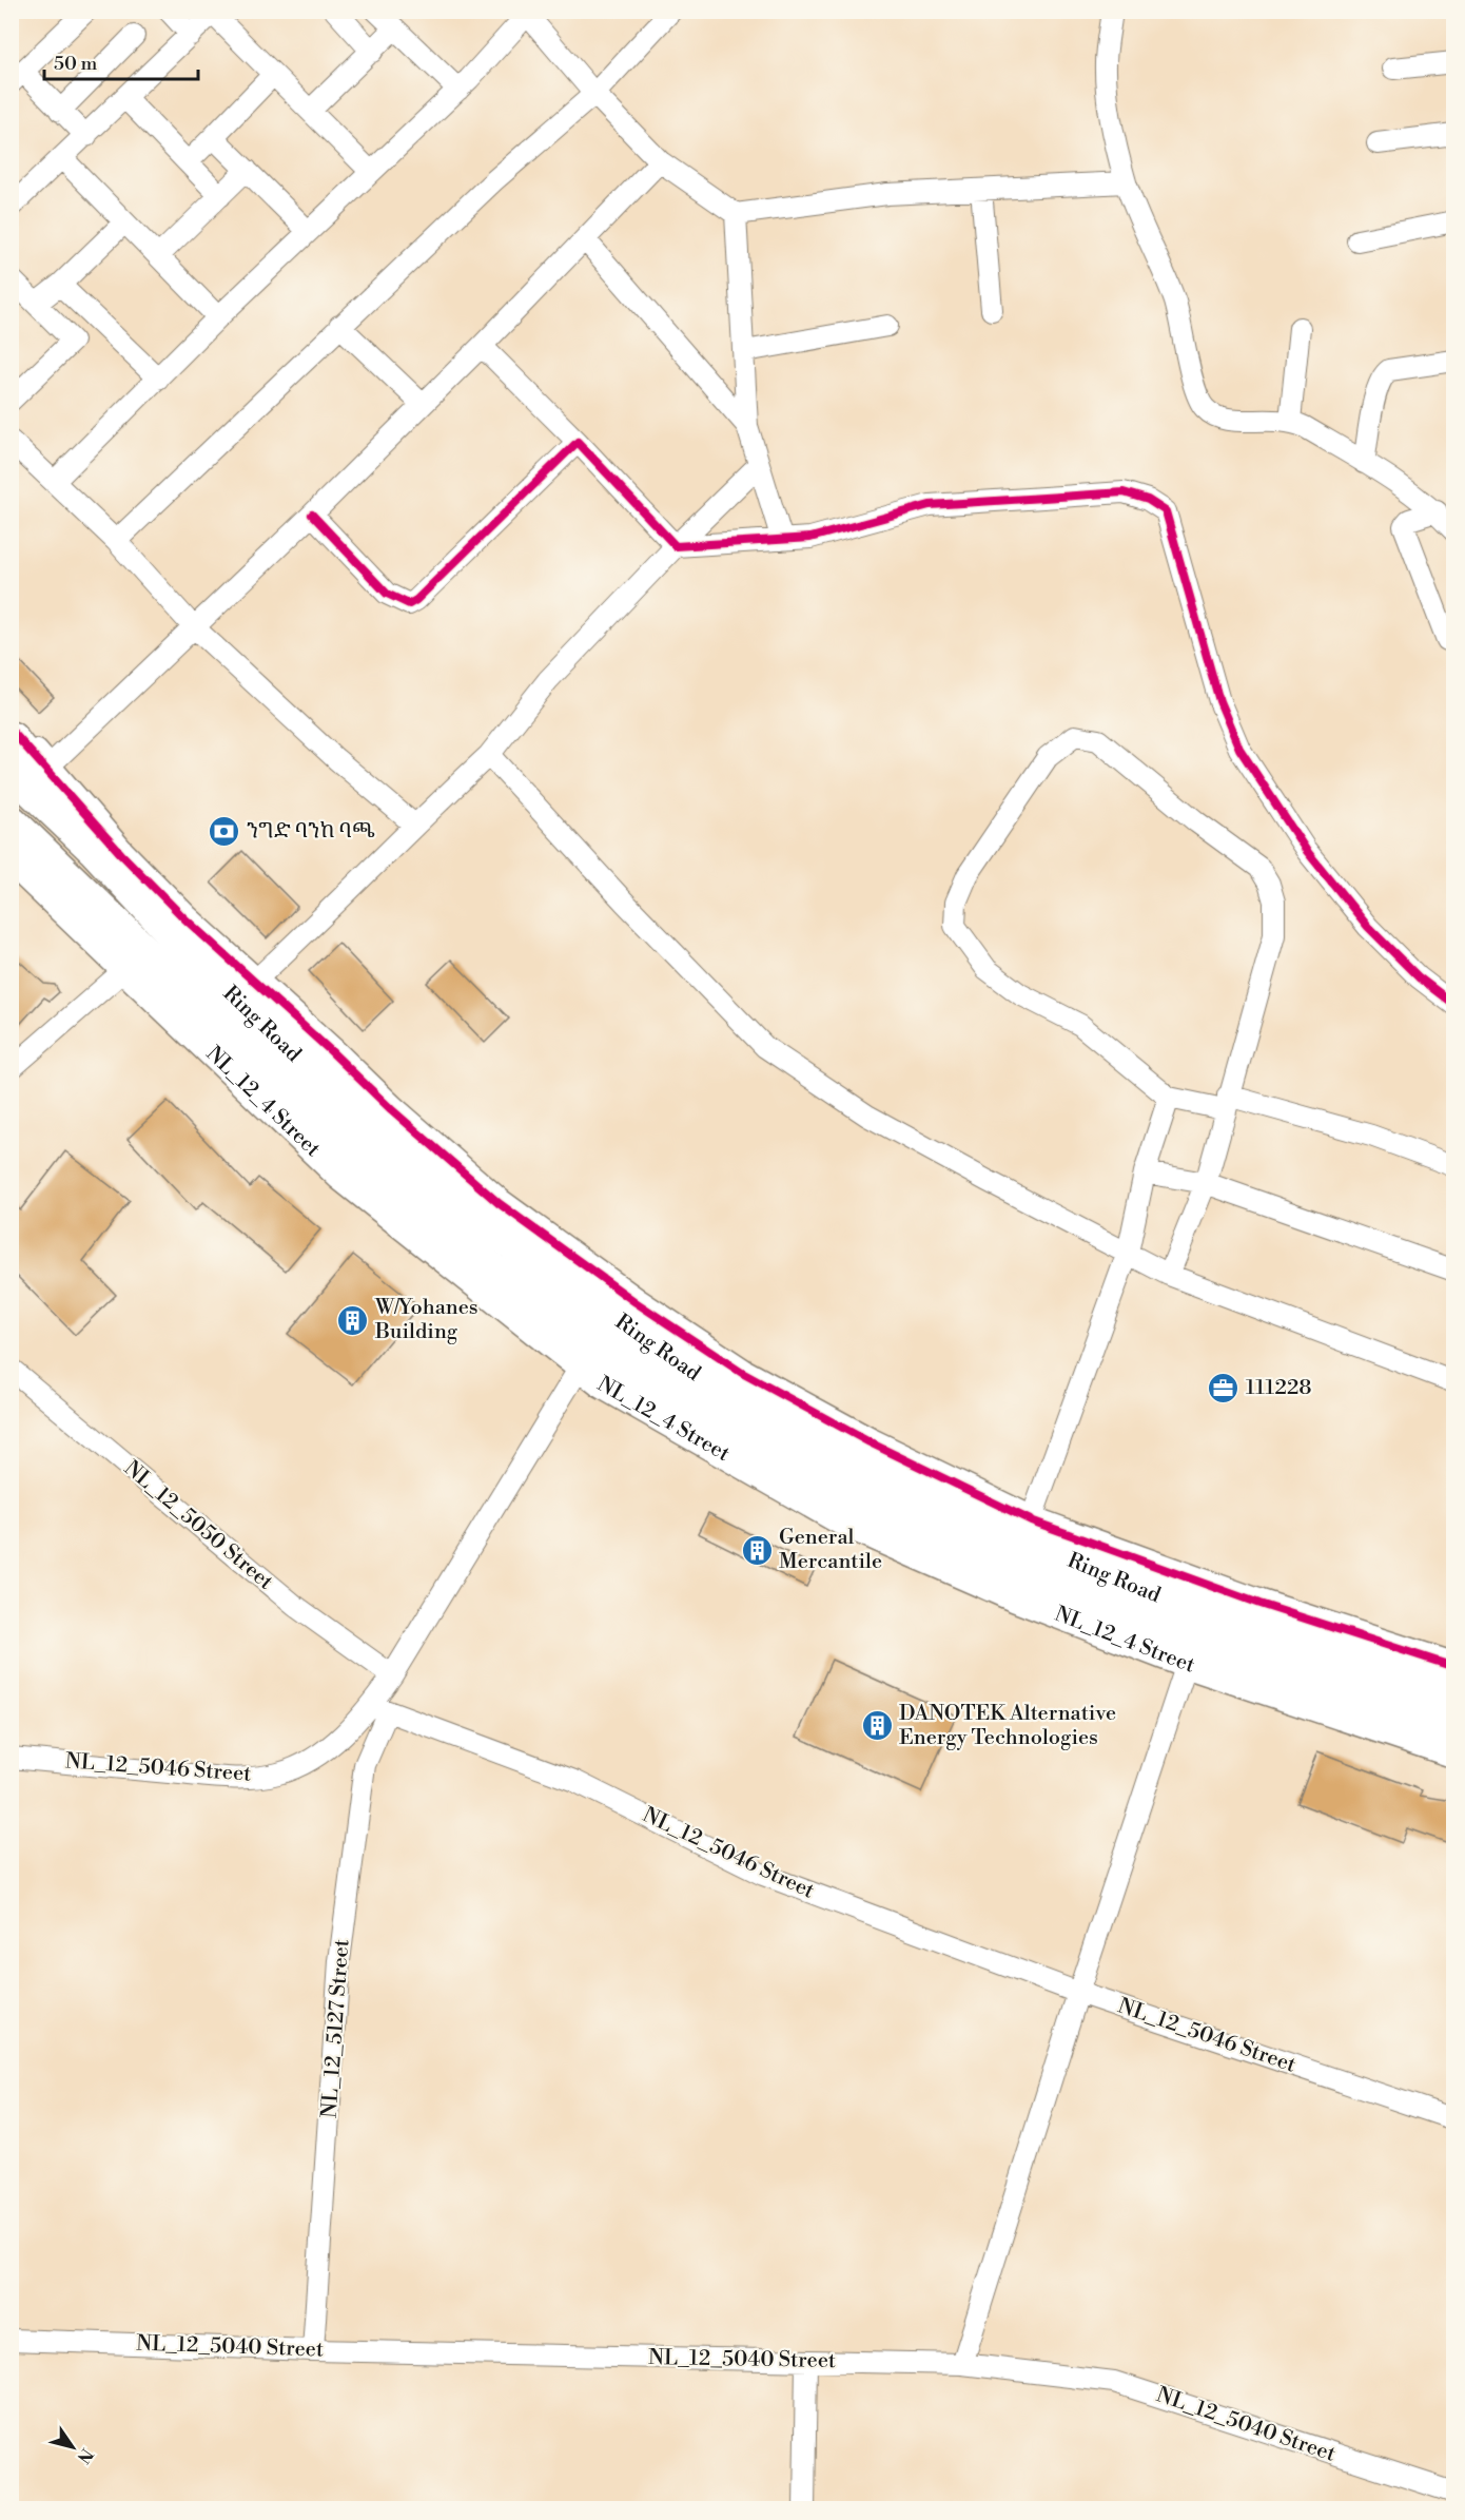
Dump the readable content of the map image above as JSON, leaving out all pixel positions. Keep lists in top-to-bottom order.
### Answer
{
  "streets": {
    "highway": ["Ring Road"],
    "street": [
      "NL_12_4 Street",
      "NL_12_5050 Street",
      "NL_12_5046 Street",
      "NL_12_5127 Street",
      "NL_12_5040 Street"
    ]
  },
  "crossings": [
    ["NL_12_5046 Street", "NL_12_5127 Street"],
    ["NL_12_5127 Street", "NL_12_5040 Street"]
  ],
  "places": {
    "bank": ["ንግድ ባንከ ባጫ"],
    "building": ["W/Yohanes Building", "General Mercantile", "DANOTEK Alternative Energy Technologies"],
    "office": ["111228"]
  },
  "scale_bar": "50 m",
  "north": "bottom right"
}
